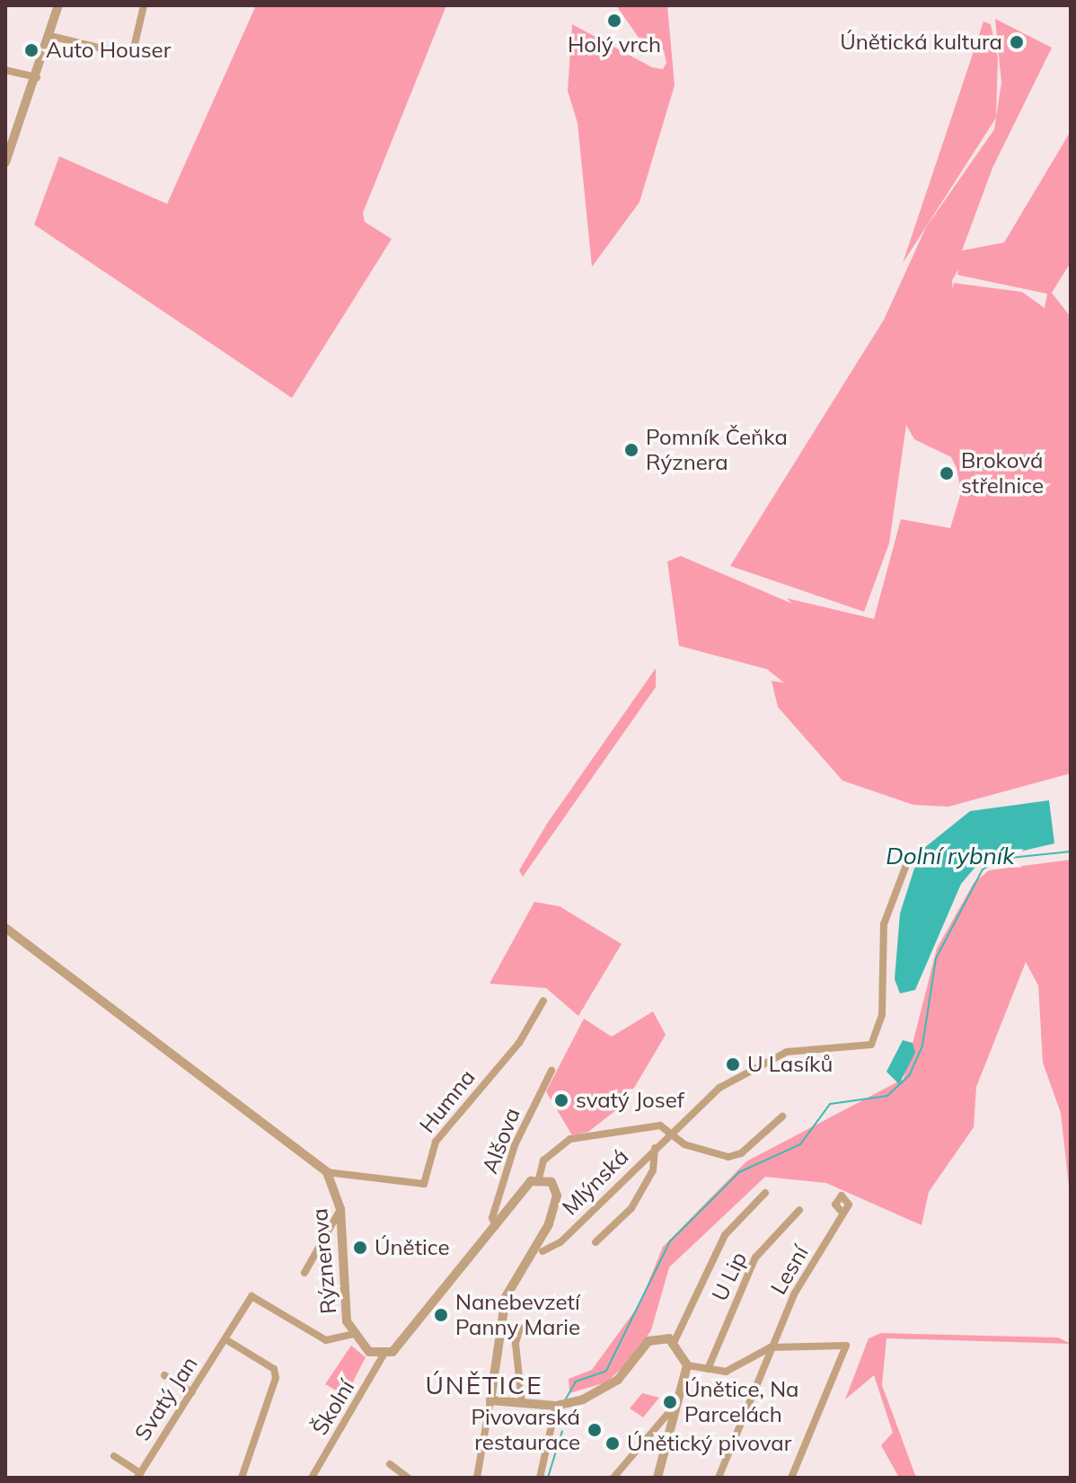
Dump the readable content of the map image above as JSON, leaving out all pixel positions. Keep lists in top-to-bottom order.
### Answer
{
  "streets": {
    "street": [
      "Humna",
      "Alšova",
      "Mlýnská",
      "Rýznerova",
      "Lesní",
      "U Lip",
      "Svatý Jan",
      "Školní"
    ]
  },
  "crossings": [
    ["Humna", "Rýznerova"],
    ["Rýznerova", "Svatý Jan"],
    ["Rýznerova", "Školní"]
  ],
  "districts": ["ÚNĚTICE"],
  "water": ["Dolní rybník"],
  "places": [
    "Holý vrch",
    "Únětická kultura",
    "Auto Houser",
    "Pomník Čeňka Rýznera",
    "Broková střelnice",
    "U Lasíků",
    "svatý Josef",
    "Únětice",
    "Nanebevzetí Panny Marie",
    "Únětice, Na Parcelách",
    "Pivovarská restaurace",
    "Únětický pivovar"
  ]
}
